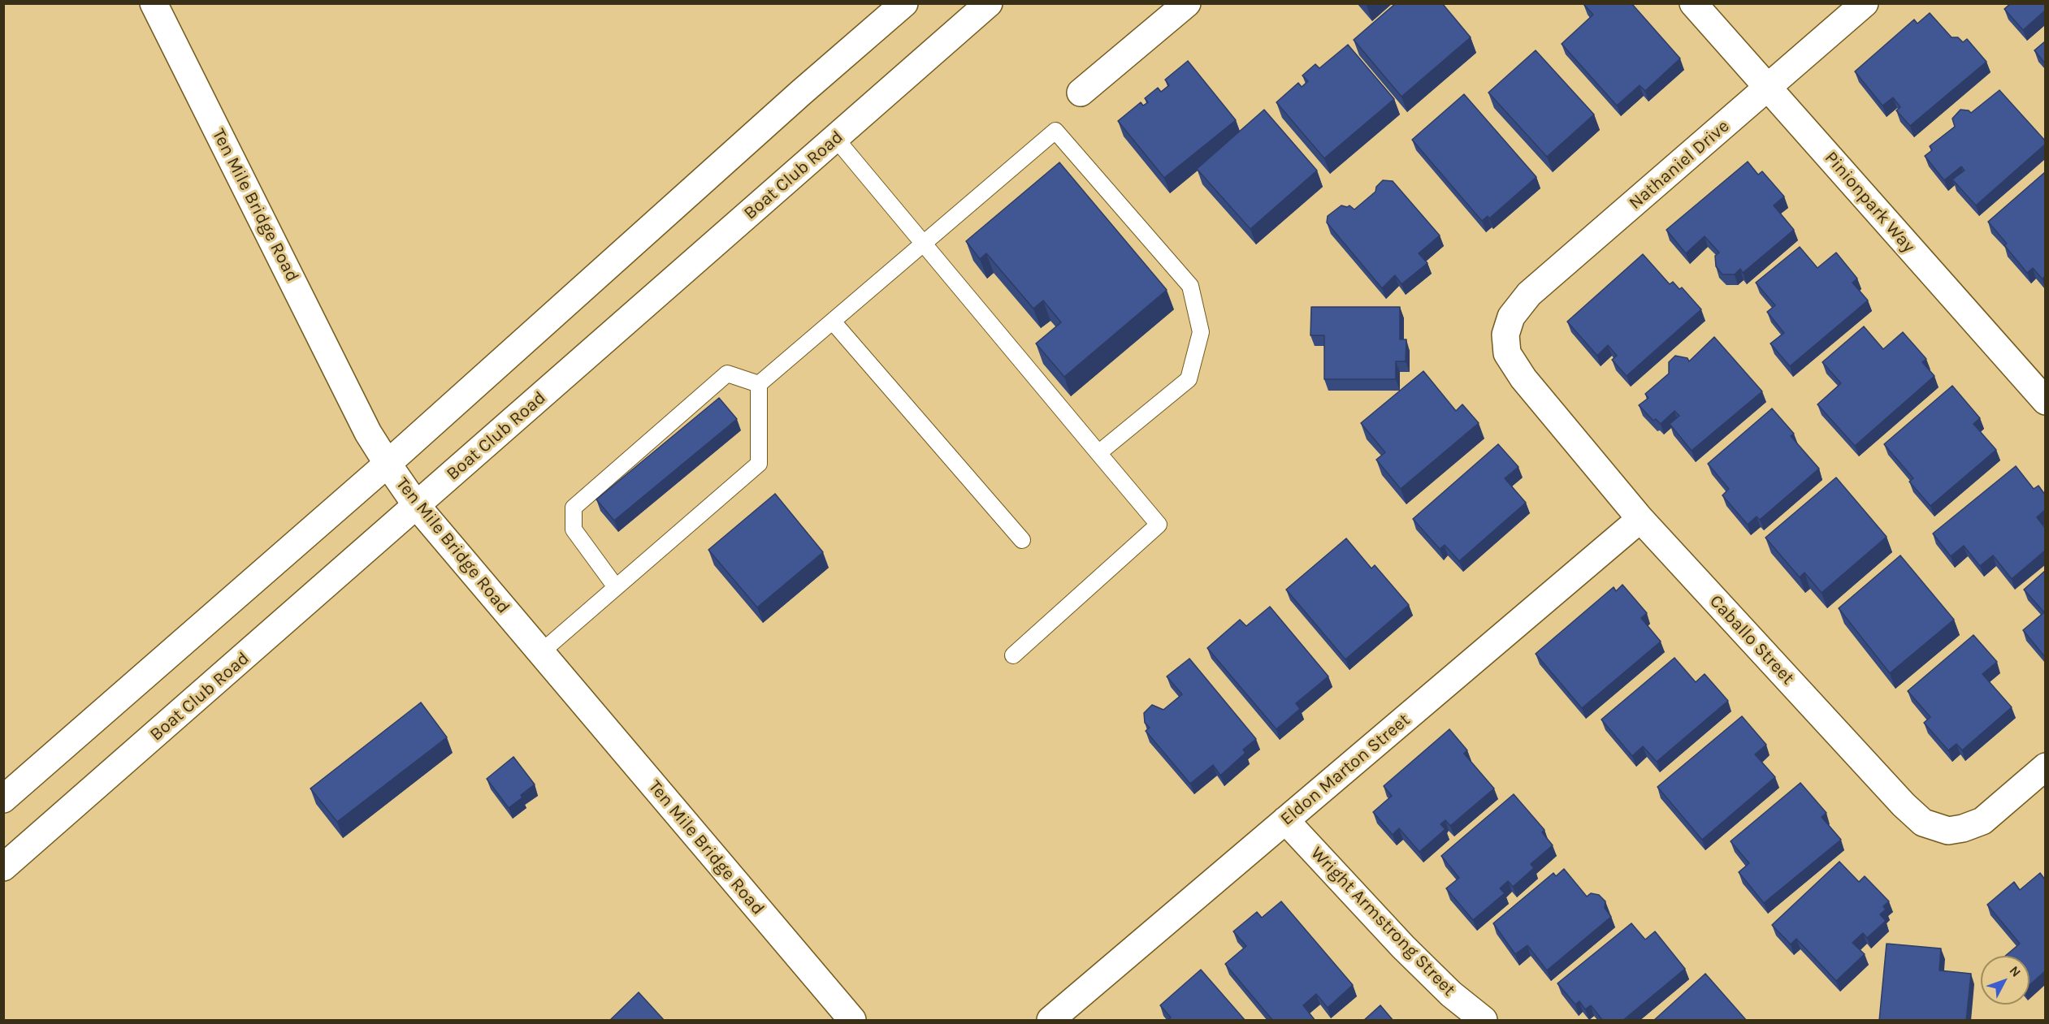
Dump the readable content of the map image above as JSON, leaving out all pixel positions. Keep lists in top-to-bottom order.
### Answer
{
  "streets": {
    "street": [
      "Nathaniel Drive",
      "Boat Club Road",
      "Pinionpark Way",
      "Ten Mile Bridge Road",
      "Caballo Street",
      "Eldon Marton Street",
      "Wright Armstrong Street"
    ]
  },
  "crossings": [
    ["Nathaniel Drive", "Pinionpark Way"],
    ["Nathaniel Drive", "Caballo Street"],
    ["Boat Club Road", "Ten Mile Bridge Road"],
    ["Caballo Street", "Eldon Marton Street"],
    ["Eldon Marton Street", "Wright Armstrong Street"]
  ],
  "north": "top right"
}
